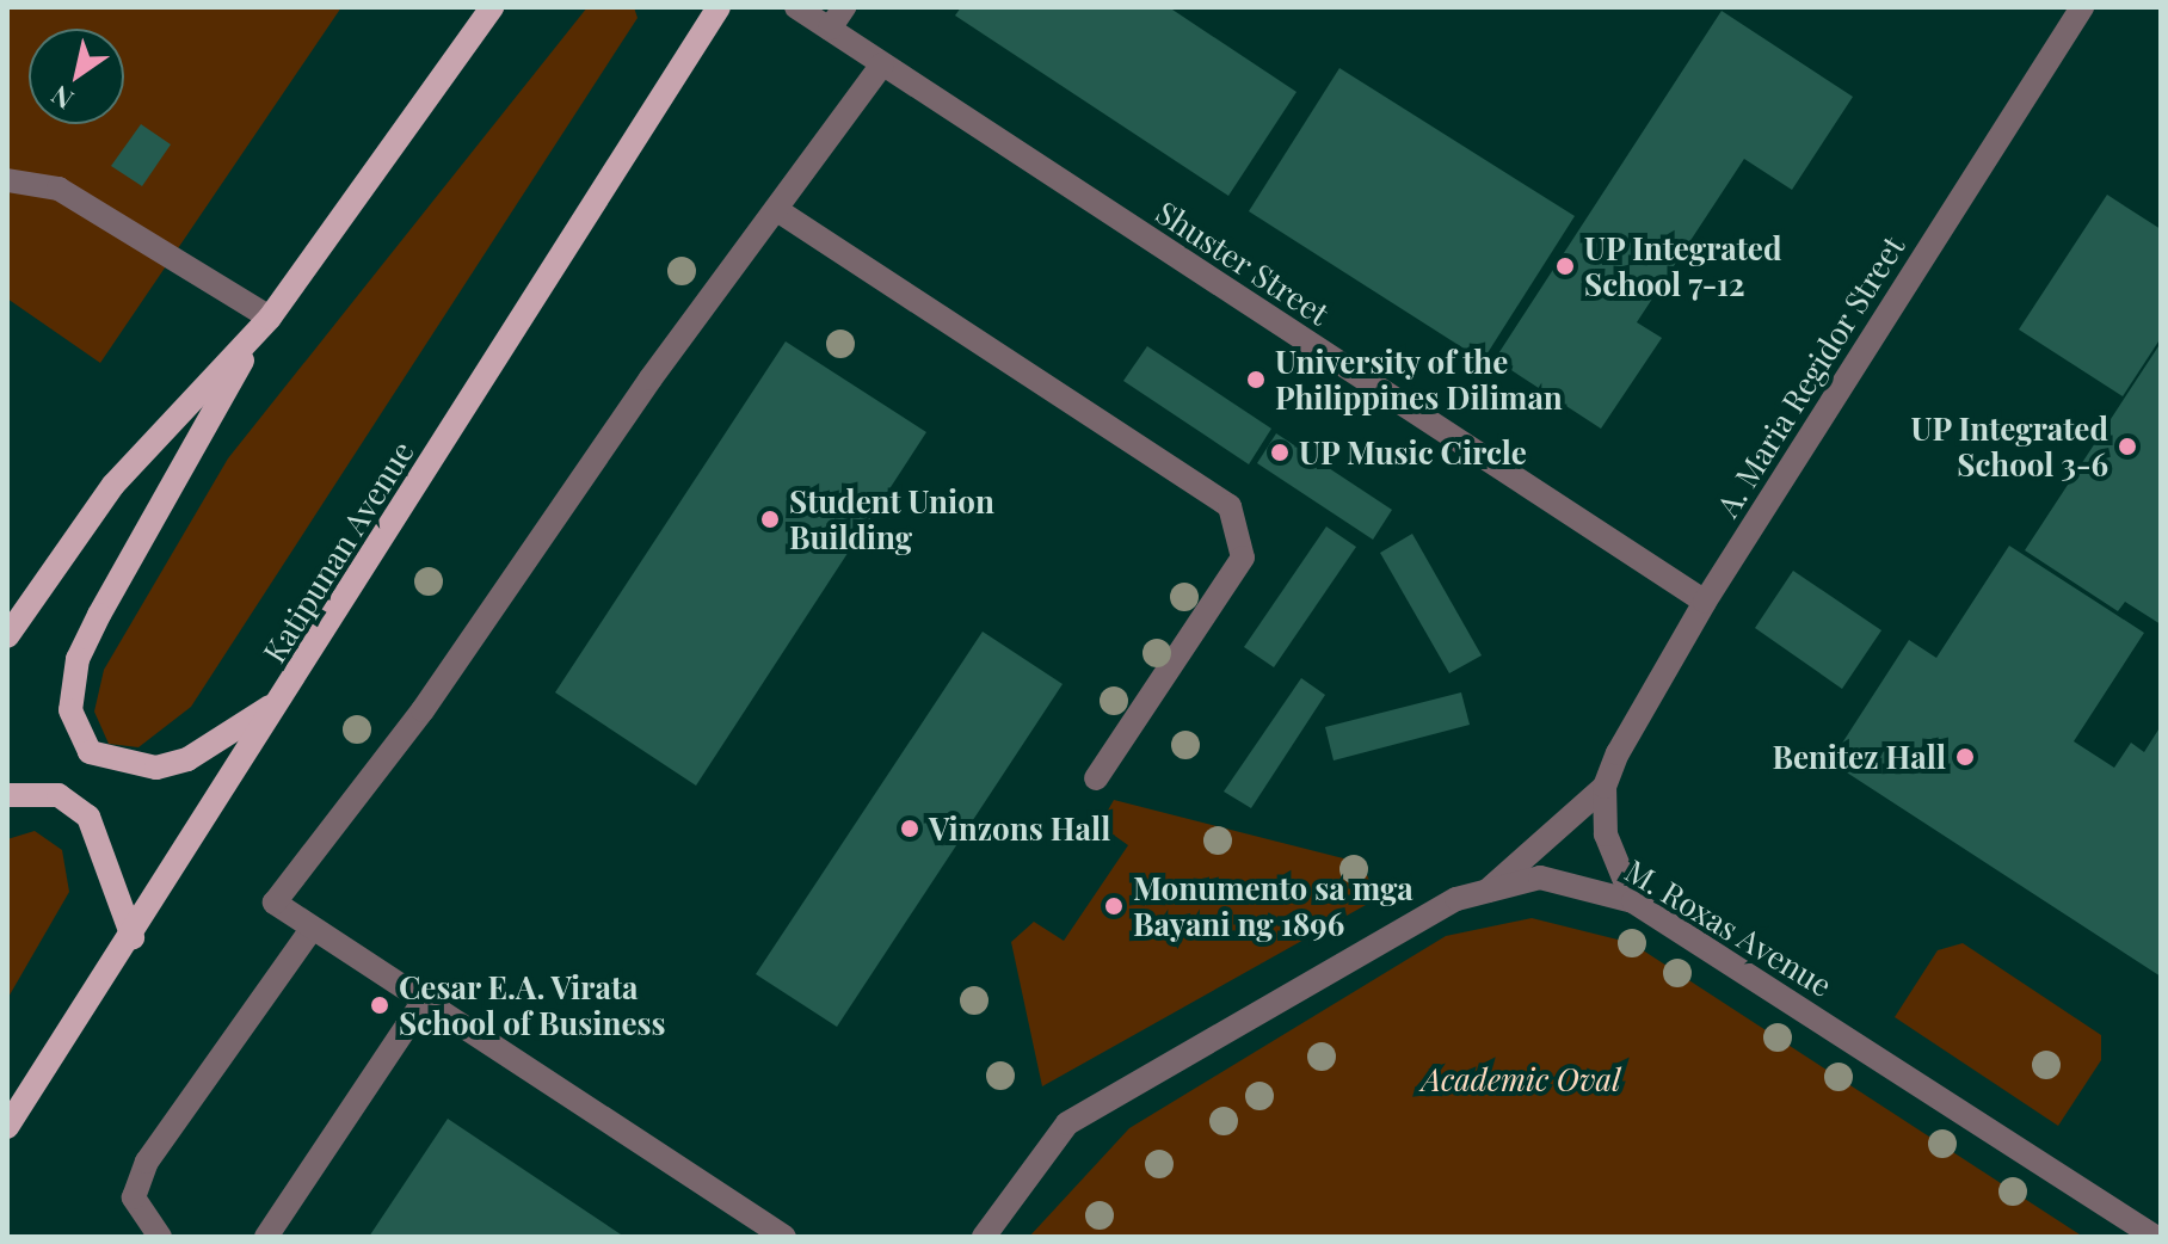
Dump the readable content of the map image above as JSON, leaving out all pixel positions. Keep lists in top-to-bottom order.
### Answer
{
  "streets": {
    "main road": ["Katipunan Avenue"],
    "street": ["Shuster Street", "A. Maria Regidor Street", "M. Roxas Avenue"]
  },
  "crossings": [
    ["Shuster Street", "A. Maria Regidor Street"],
    ["A. Maria Regidor Street", "M. Roxas Avenue"]
  ],
  "parks": ["Academic Oval"],
  "places": [
    "UP Integrated School 7-12",
    "University of the Philippines Diliman",
    "UP Integrated School 3-6",
    "UP Music Circle",
    "Student Union Building",
    "Benitez Hall",
    "Vinzons Hall",
    "Monumento sa mga Bayani ng 1896",
    "Cesar E.A. Virata School of Business"
  ],
  "north": "bottom left"
}
